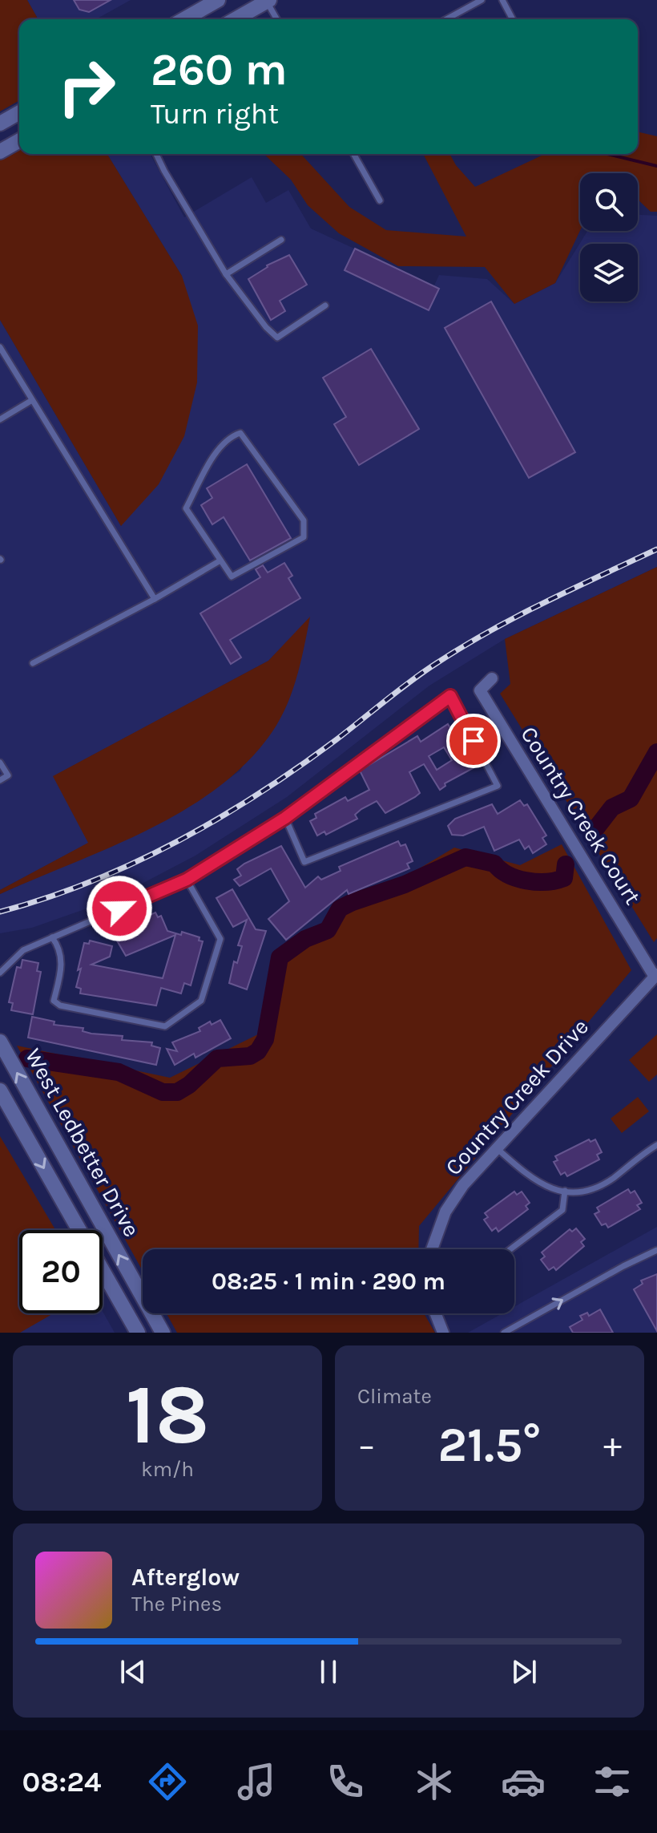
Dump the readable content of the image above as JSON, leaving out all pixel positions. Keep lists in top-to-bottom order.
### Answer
{
  "streets": {
    "main road": ["West Ledbetter Drive"],
    "street": ["Country Creek Court", "Country Creek Drive"]
  },
  "crossings": [
    ["Country Creek Court", "Country Creek Drive"]
  ],
  "page": {
    "turn": ["260 m", "Turn right"],
    "limit": "20",
    "trip": "08:25 · 1 min · 290 m",
    "tile": [
      ["18", "km/h"],
      "Climate"
    ],
    "heat": ["−", "21.5°", "+"],
    "song": ["Afterglow", "The Pines"],
    "tabs": "08:24"
  }
}
